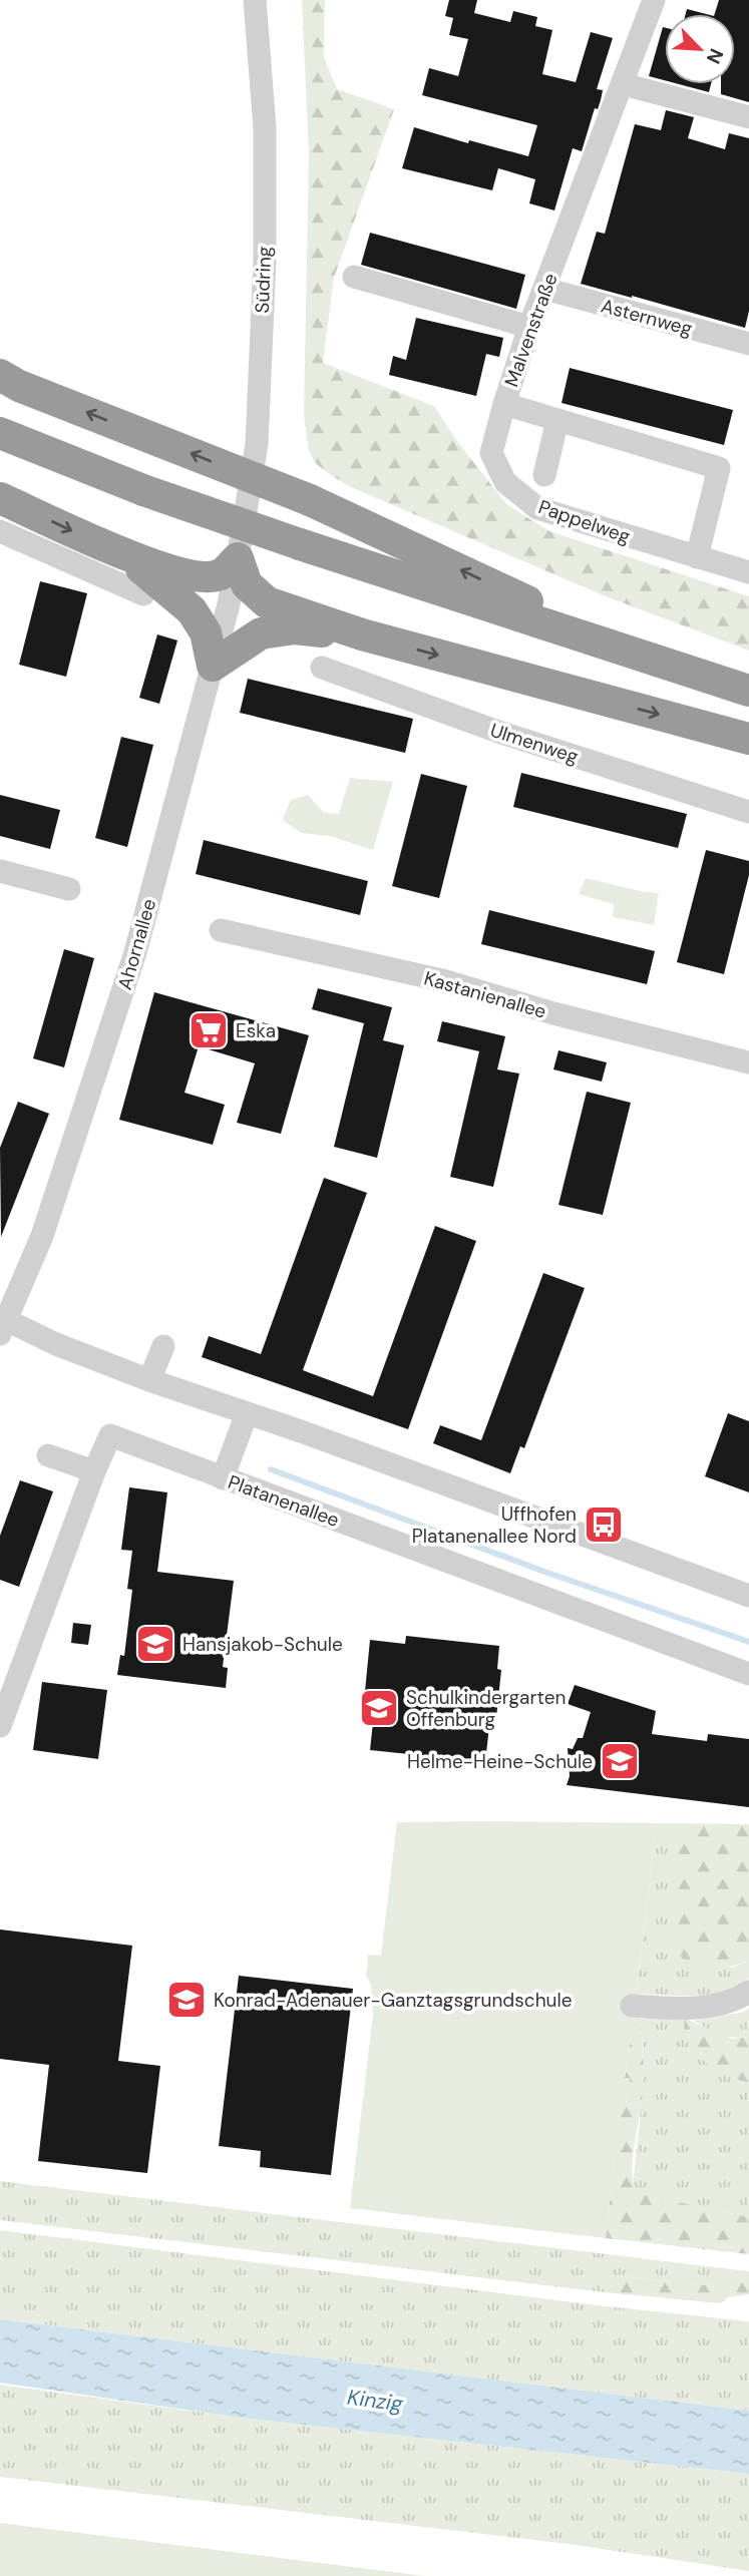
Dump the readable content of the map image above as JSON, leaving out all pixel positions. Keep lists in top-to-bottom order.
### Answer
{
  "streets": {
    "street": [
      "Südring",
      "Asternweg",
      "Malvenstraße",
      "Pappelweg",
      "Ulmenweg",
      "Ahornallee",
      "Kastanienallee",
      "Platanenallee"
    ]
  },
  "crossings": [
    ["Südring", "Ahornallee"],
    ["Asternweg", "Malvenstraße"],
    ["Malvenstraße", "Pappelweg"]
  ],
  "water": ["Kinzig"],
  "places": {
    "supermarket": ["Eska"],
    "bus stop": ["Uffhofen Platanenallee Nord"],
    "school or university": [
      "Hansjakob-Schule",
      "Schulkindergarten Offenburg",
      "Helme-Heine-Schule",
      "Konrad-Adenauer-Ganztagsgrundschule"
    ]
  },
  "north": "bottom right"
}
